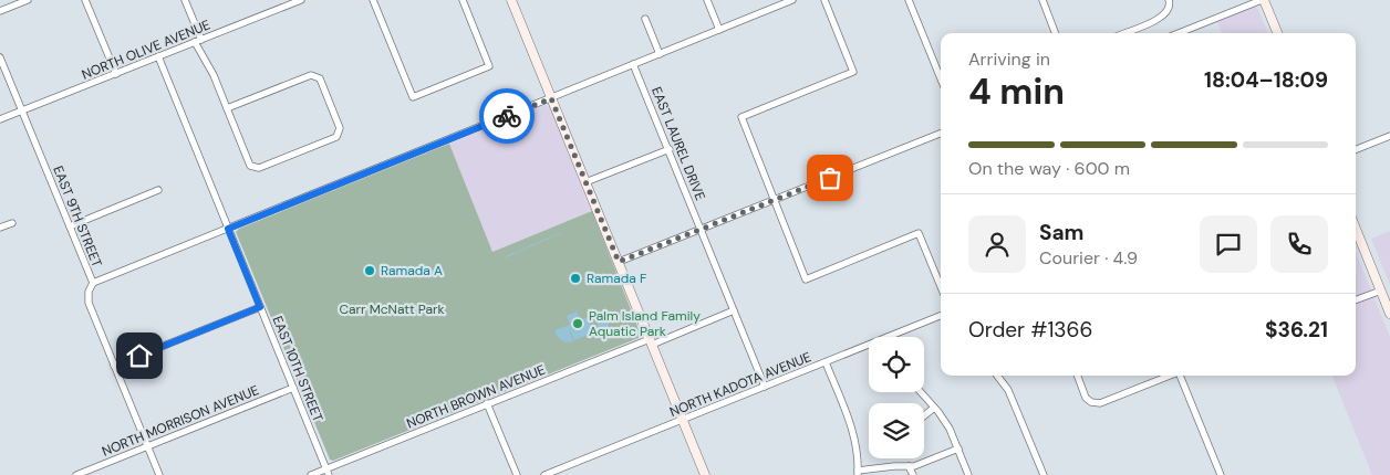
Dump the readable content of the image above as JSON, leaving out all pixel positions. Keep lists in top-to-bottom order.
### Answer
{
  "streets": {
    "street": [
      "NORTH OLIVE AVENUE",
      "EAST LAUREL DRIVE",
      "EAST 9TH STREET",
      "EAST 10TH STREET",
      "NORTH KADOTA AVENUE",
      "NORTH BROWN AVENUE",
      "NORTH MORRISON AVENUE"
    ]
  },
  "crossings": [
    ["NORTH OLIVE AVENUE", "EAST 9TH STREET"],
    ["NORTH OLIVE AVENUE", "EAST 10TH STREET"],
    ["EAST LAUREL DRIVE", "NORTH KADOTA AVENUE"],
    ["EAST LAUREL DRIVE", "NORTH BROWN AVENUE"],
    ["EAST 9TH STREET", "NORTH MORRISON AVENUE"],
    ["EAST 10TH STREET", "NORTH BROWN AVENUE"],
    ["EAST 10TH STREET", "NORTH MORRISON AVENUE"]
  ],
  "parks": ["Carr McNatt Park"],
  "places": ["Ramada A", "Ramada F", "Palm Island Family Aquatic Park"],
  "page": {
    "heading": ["4 min", "Arriving in", "18:04–18:09"],
    "panel": [
      "Sam",
      "Courier · 4.9",
      "Order #1366",
      "$36.21"
    ],
    "bar": "On the way · 600 m"
  }
}
